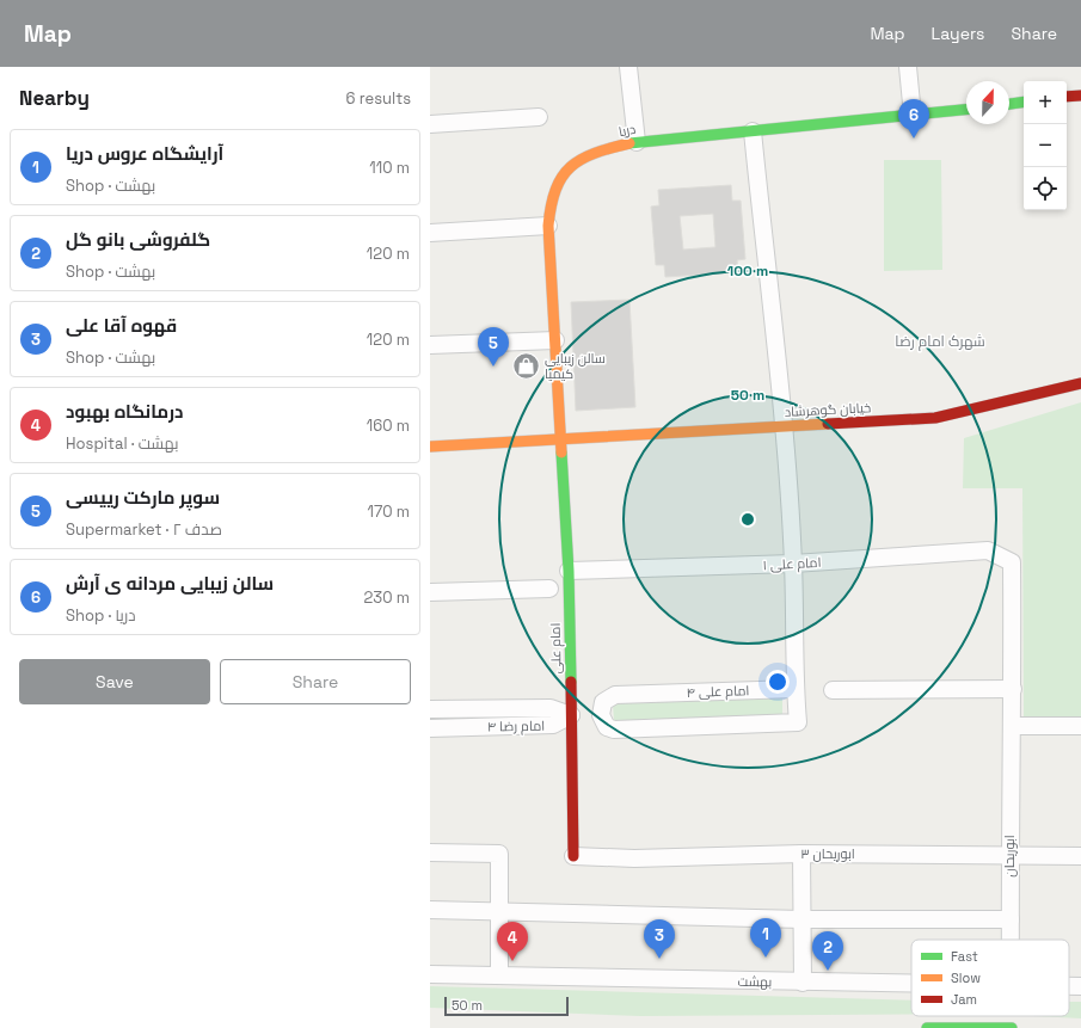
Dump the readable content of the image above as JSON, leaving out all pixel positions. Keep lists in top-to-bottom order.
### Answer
{
  "streets": {
    "street": [
      "دریا",
      "خیابان گوهرشاد",
      "امام علی ۱",
      "امام علی",
      "امام علی ۴",
      "امام رضا ۴",
      "ابوریحان ۳",
      "ابوریحان",
      "بهشت"
    ]
  },
  "crossings": [
    ["دریا", "خیابان گوهرشاد"],
    ["دریا", "امام علی"],
    ["خیابان گوهرشاد", "امام علی"],
    ["امام علی ۱", "امام علی"],
    ["امام علی ۱", "ابوریحان"],
    ["امام علی", "امام رضا ۴"],
    ["امام علی", "ابوریحان ۳"],
    ["ابوریحان ۳", "ابوریحان"]
  ],
  "districts": ["شهرک امام رضا"],
  "places": {
    "shop": ["سالن زیبایی کیمیا"]
  },
  "legend": ["Fast", "Slow", "Jam"],
  "scale_bar": "50 m",
  "north": "top",
  "page": {
    "header": "Map",
    "nav": ["Map", "Layers", "Share"],
    "heading": ["Nearby", "6 results"],
    "map_buttons": ["+", "−"],
    "pins": [
      "6",
      "5",
      "1",
      "3",
      "4",
      "2"
    ],
    "list": [
      {
        "mark": "1",
        "name": "آرایشگاه عروس دریا",
        "note": "Shop · بهشت",
        "value": "110 m"
      },
      {
        "mark": "2",
        "name": "گلفروشی بانو گل",
        "note": "Shop · بهشت",
        "value": "120 m"
      },
      {
        "mark": "3",
        "name": "قهوه آقا علی",
        "note": "Shop · بهشت",
        "value": "120 m"
      },
      {
        "mark": "4",
        "name": "درمانگاه بهبود",
        "note": "Hospital · بهشت",
        "value": "160 m"
      },
      {
        "mark": "5",
        "name": "سوپر مارکت رییسی",
        "note": "Supermarket · صدف ۲",
        "value": "170 m"
      },
      {
        "mark": "6",
        "name": "سالن زیبایی مردانه ی آرش",
        "note": "Shop · دریا",
        "value": "230 m"
      }
    ],
    "buttons": ["Save", "Share"],
    "scale": "50 m"
  },
  "rings": ["100 m", "50 m"]
}
